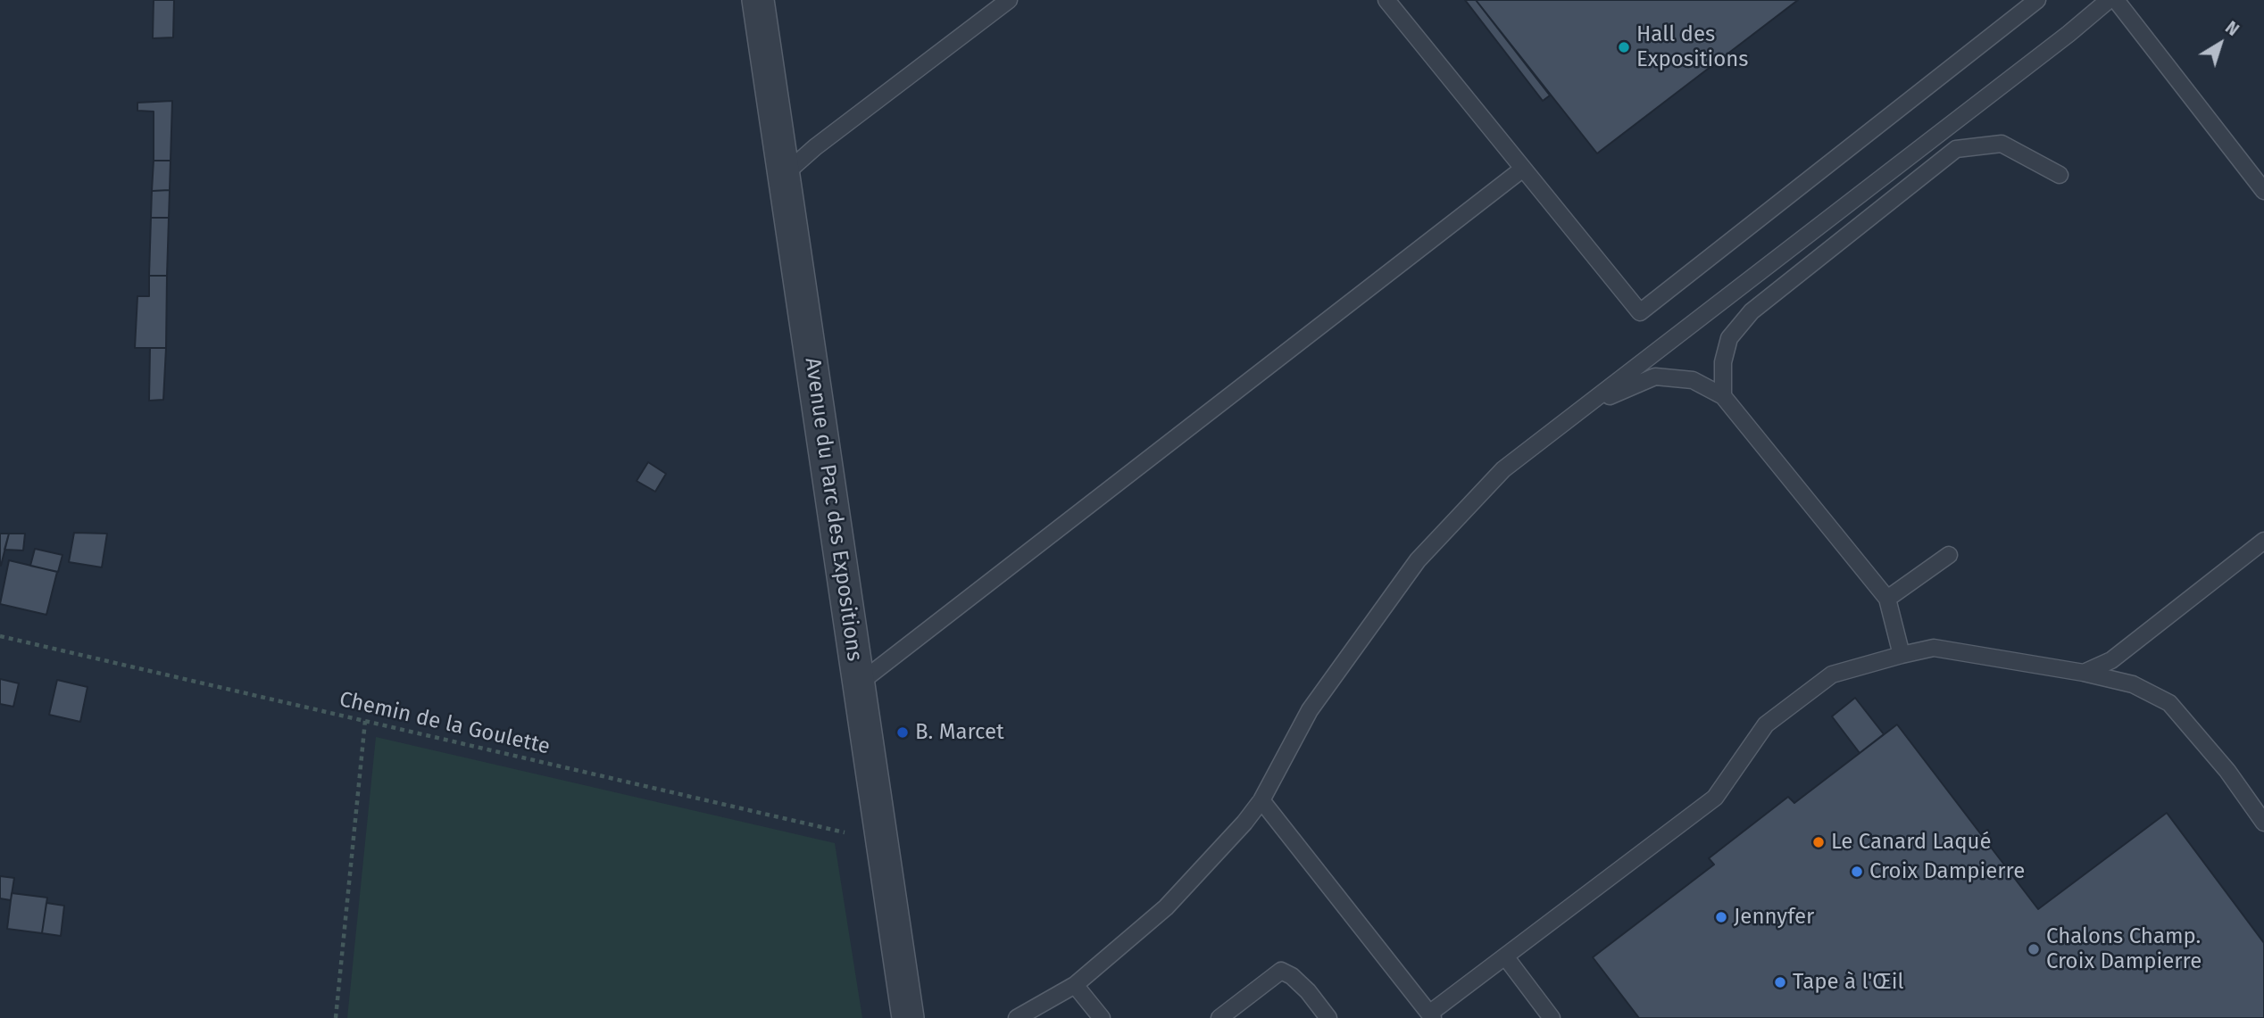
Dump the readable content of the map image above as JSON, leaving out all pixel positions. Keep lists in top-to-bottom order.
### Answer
{
  "streets": {
    "street": ["Avenue du Parc des Expositions"],
    "path": ["Chemin de la Goulette"]
  },
  "crossings": [
    ["Avenue du Parc des Expositions", "Chemin de la Goulette"]
  ],
  "places": [
    "Hall des Expositions",
    "B. Marcet",
    "Le Canard Laqué",
    "Croix Dampierre",
    "Jennyfer",
    "Chalons Champ. Croix Dampierre",
    "Tape à l'Œil"
  ],
  "north": "top right"
}
